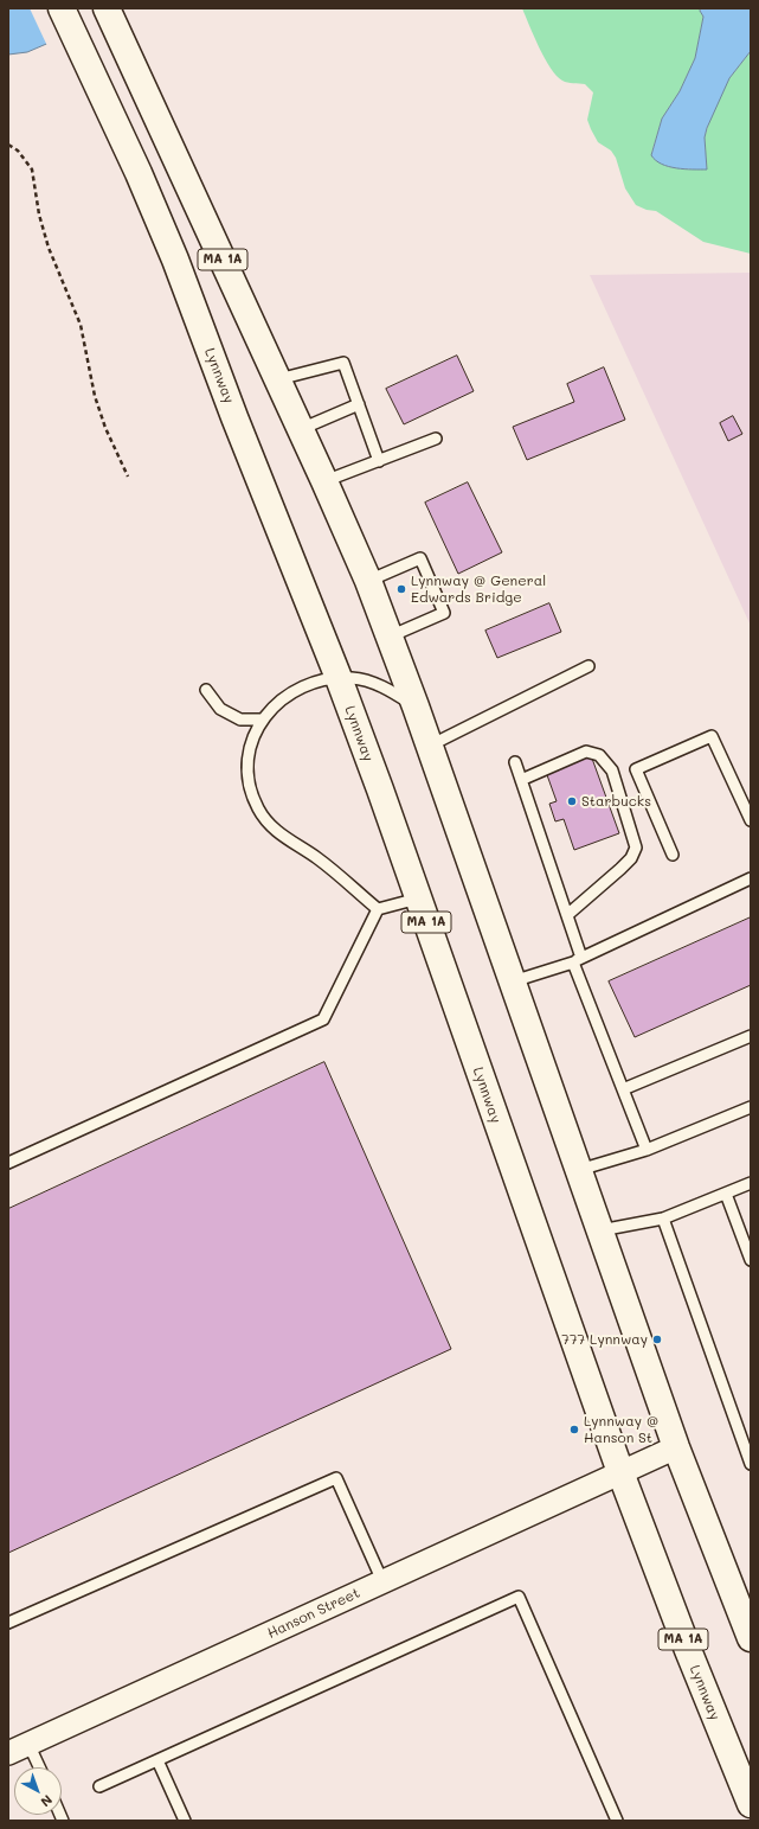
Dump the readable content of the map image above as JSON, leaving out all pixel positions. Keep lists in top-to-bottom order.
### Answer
{
  "streets": {
    "highway": ["MA 1A", "Lynnway"],
    "street": ["Hanson Street"]
  },
  "crossings": [
    ["Lynnway", "Hanson Street"]
  ],
  "places": [
    "Lynnway @ General Edwards Bridge",
    "Starbucks",
    "777 Lynnway",
    "Lynnway @ Hanson St"
  ],
  "north": "bottom right"
}
